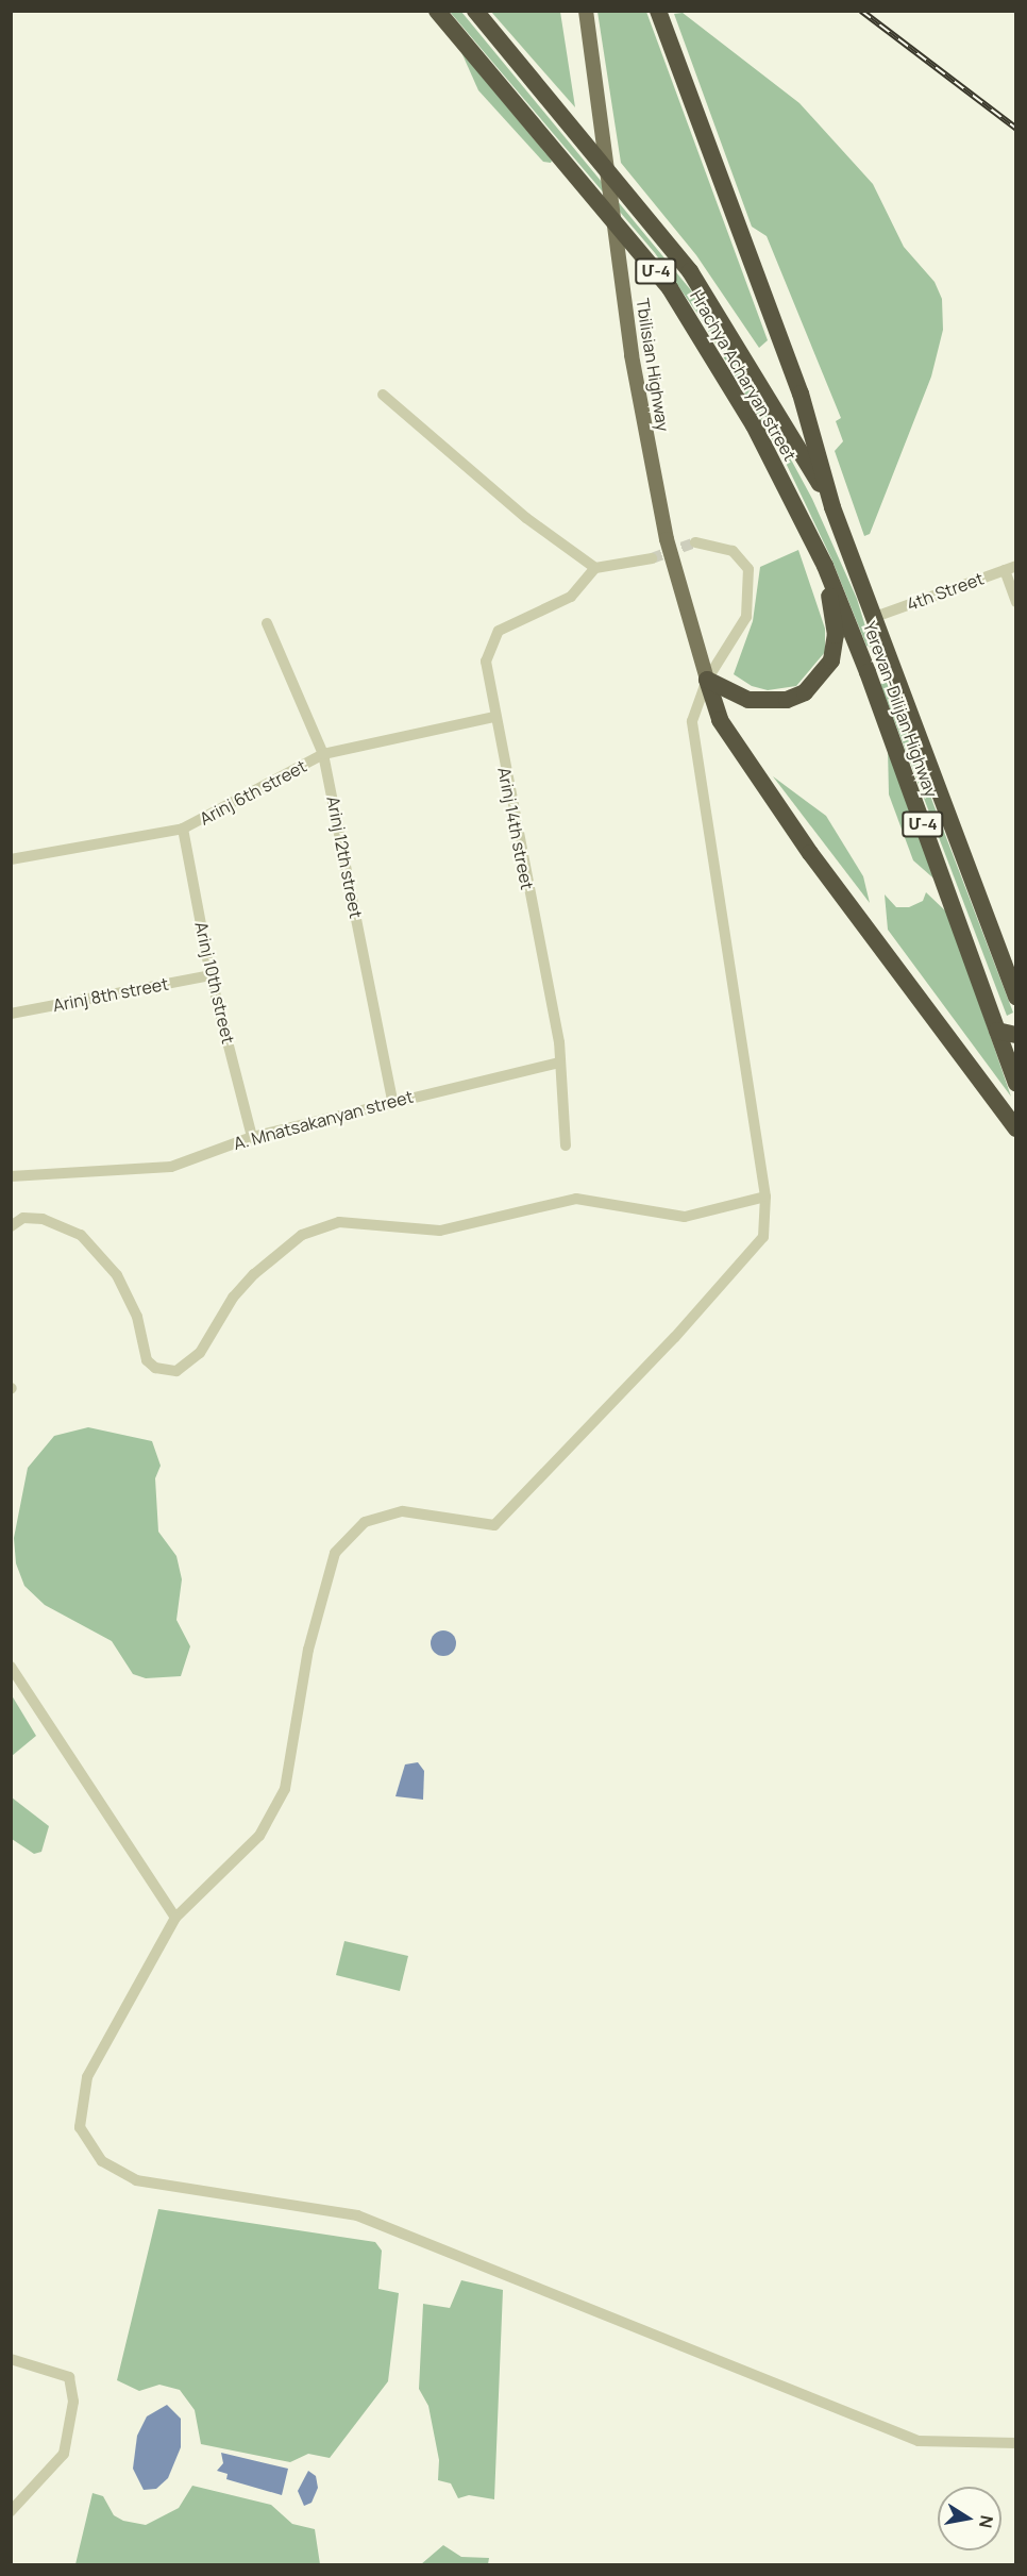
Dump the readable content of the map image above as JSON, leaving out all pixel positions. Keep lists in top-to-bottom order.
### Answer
{
  "streets": {
    "highway": ["Մ-4", "Hrachya Acharyan street", "Yerevan-Dilijan Highway"],
    "main road": ["Tbilisian Highway"],
    "street": [
      "4th Street",
      "Arinj 6th street",
      "Arinj 14th street",
      "Arinj 12th street",
      "Arinj 10th street",
      "Arinj 8th street",
      "A. Mnatsakanyan street"
    ]
  },
  "crossings": [
    ["Hrachya Acharyan street", "Yerevan-Dilijan Highway"],
    ["4th Street", "Yerevan-Dilijan Highway"],
    ["Arinj 6th street", "Arinj 14th street"],
    ["Arinj 6th street", "Arinj 12th street"],
    ["Arinj 6th street", "Arinj 10th street"],
    ["Arinj 14th street", "A. Mnatsakanyan street"],
    ["Arinj 12th street", "A. Mnatsakanyan street"],
    ["Arinj 10th street", "Arinj 8th street"],
    ["Arinj 10th street", "A. Mnatsakanyan street"]
  ],
  "north": "right"
}
